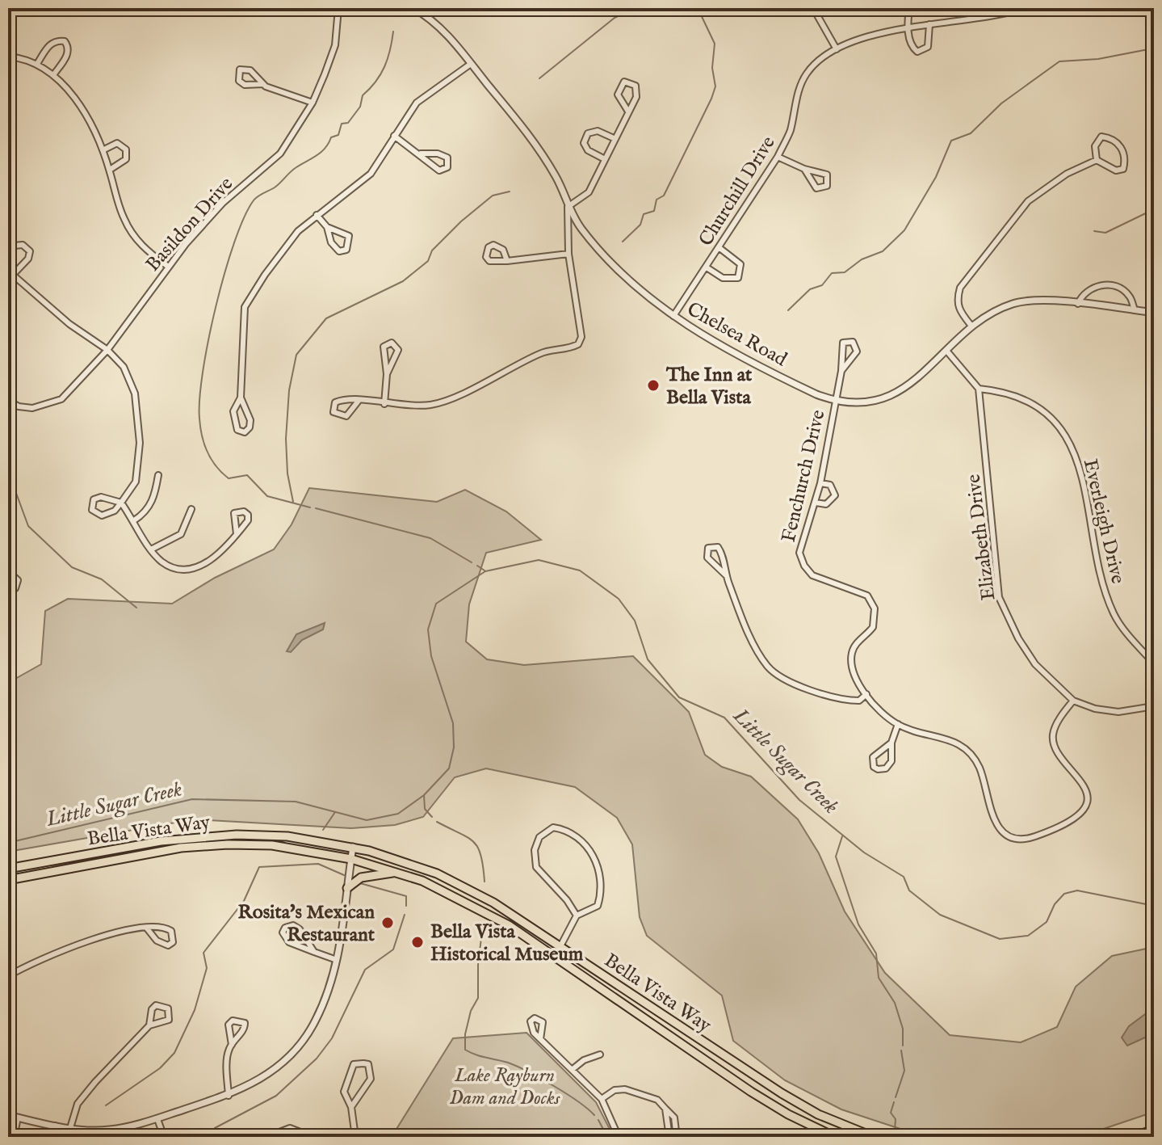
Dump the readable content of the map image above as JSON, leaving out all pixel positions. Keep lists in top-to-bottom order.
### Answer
{
  "streets": {
    "main road": ["Bella Vista Way"],
    "street": [
      "Churchill Drive",
      "Basildon Drive",
      "Chelsea Road",
      "Fenchurch Drive",
      "Everleigh Drive",
      "Elizabeth Drive"
    ]
  },
  "crossings": [
    ["Churchill Drive", "Chelsea Road"],
    ["Chelsea Road", "Fenchurch Drive"],
    ["Fenchurch Drive", "Elizabeth Drive"],
    ["Everleigh Drive", "Elizabeth Drive"]
  ],
  "water": ["Little Sugar Creek"],
  "parks": ["Lake Rayburn Dam and Docks"],
  "places": ["The Inn at Bella Vista", "Rosita's Mexican Restaurant", "Bella Vista Historical Museum"]
}
